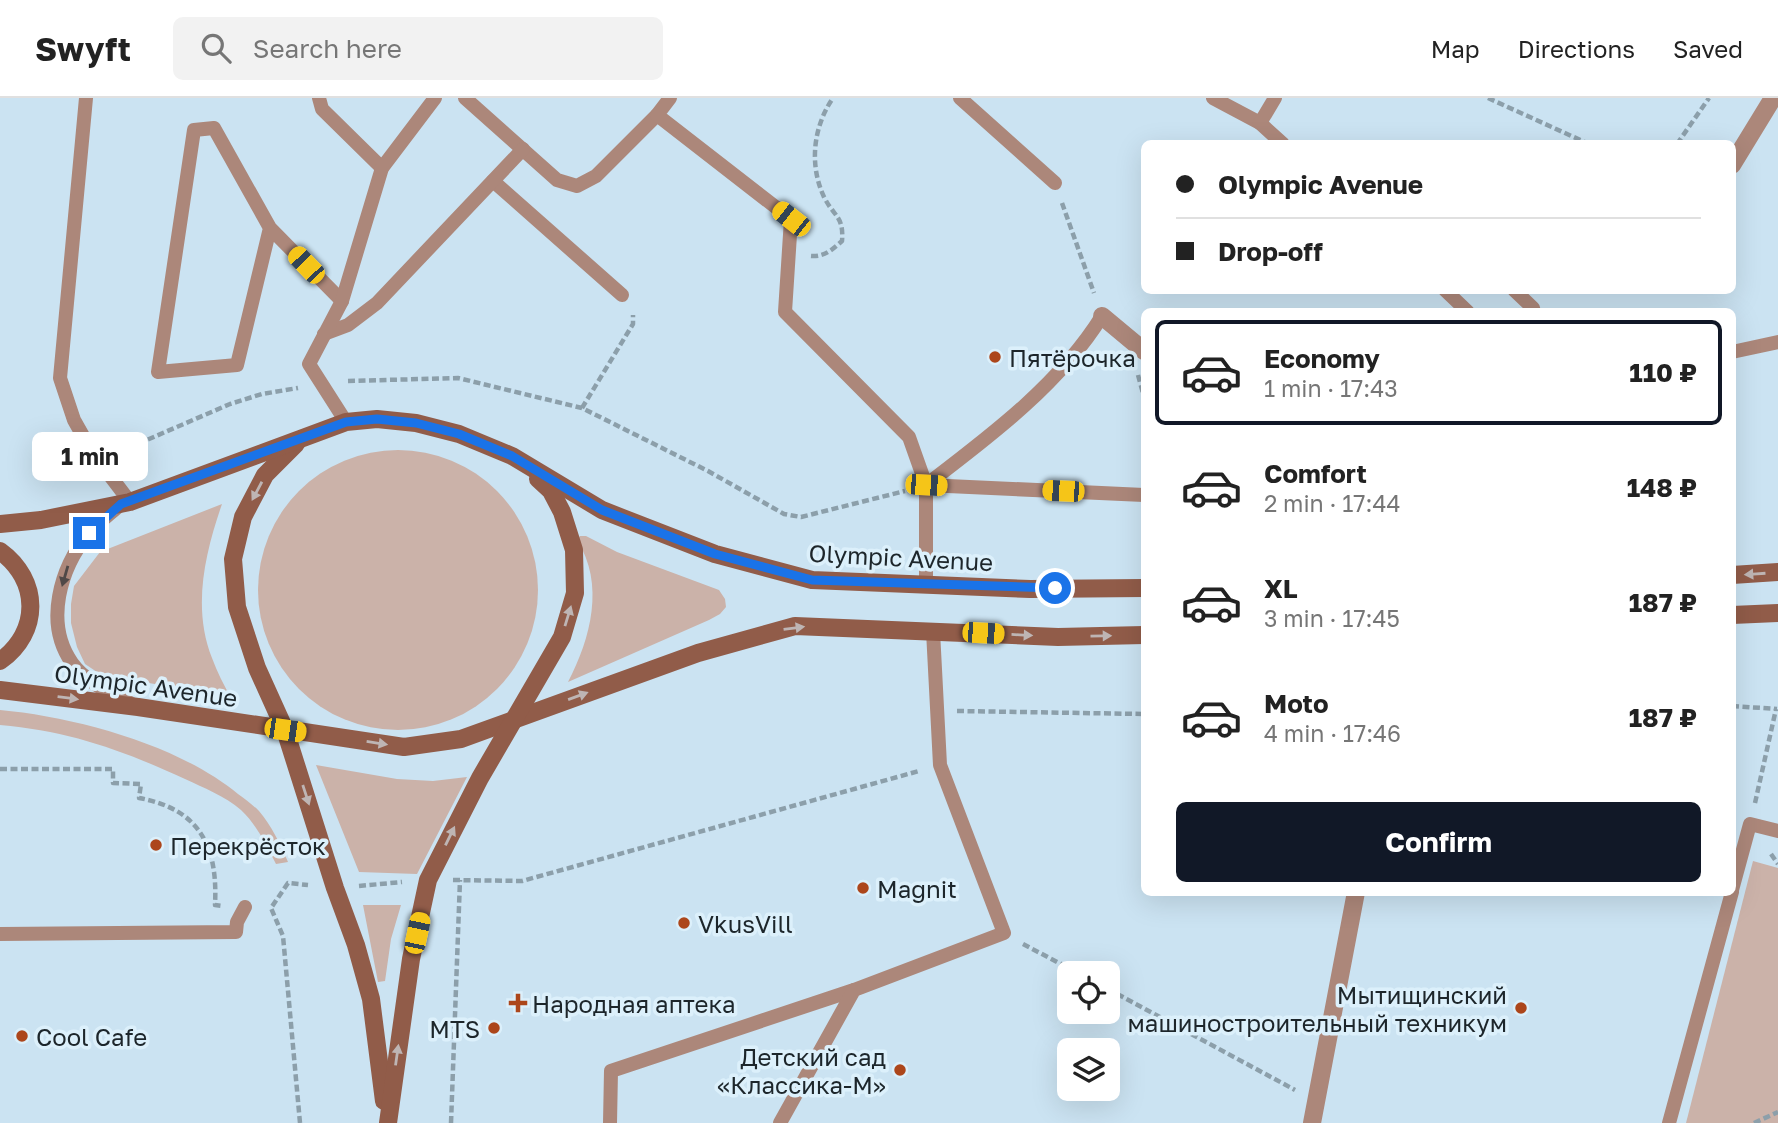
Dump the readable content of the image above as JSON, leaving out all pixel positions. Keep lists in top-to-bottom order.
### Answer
{
  "streets": {
    "main road": ["Olympic Avenue"]
  },
  "places": {
    "other": [
      "Пятёрочка",
      "Перекрёсток",
      "Magnit",
      "VkusVill",
      "Мытищинский машиностроительный техникум",
      "MTS",
      "Cool Cafe",
      "Детский сад «Классика-М»"
    ],
    "health": ["Народная аптека"]
  },
  "page": {
    "header": "Swyft",
    "search": "Search here",
    "nav": ["Map", "Directions", "Saved"],
    "banner": ["Olympic Avenue", "Drop-off"],
    "list": [
      {
        "name": "Economy",
        "note": "1 min · 17:43",
        "value": "110 ₽"
      },
      {
        "name": "Comfort",
        "note": "2 min · 17:44",
        "value": "148 ₽"
      },
      {
        "name": "XL",
        "note": "3 min · 17:45",
        "value": "187 ₽"
      },
      {
        "name": "Moto",
        "note": "4 min · 17:46",
        "value": "187 ₽"
      }
    ],
    "bubble": "1 min",
    "buttons": "Confirm"
  }
}
